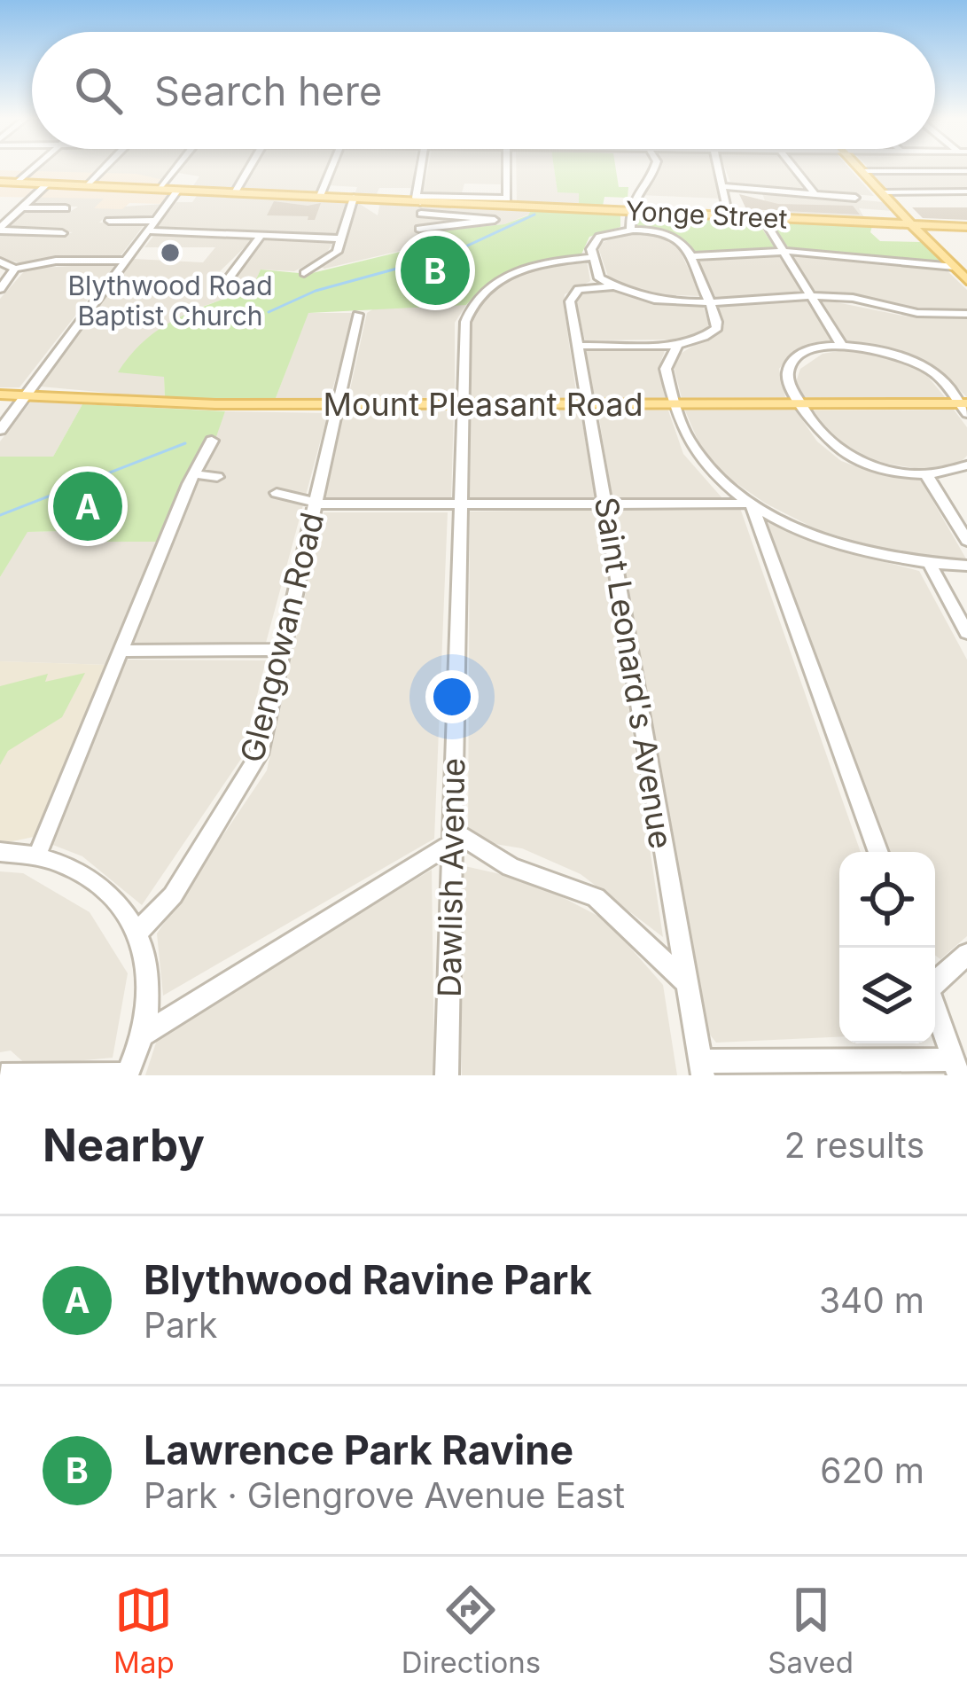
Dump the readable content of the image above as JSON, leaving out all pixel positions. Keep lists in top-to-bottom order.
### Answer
{
  "streets": {
    "main road": ["Yonge Street", "Mount Pleasant Road"],
    "street": ["Glengowan Road", "Saint Leonard's Avenue", "Dawlish Avenue"]
  },
  "crossings": [
    ["Mount Pleasant Road", "Glengowan Road"],
    ["Mount Pleasant Road", "Saint Leonard's Avenue"],
    ["Mount Pleasant Road", "Dawlish Avenue"]
  ],
  "places": ["Blythwood Road Baptist Church"],
  "page": {
    "search": "Search here",
    "pins": ["B", "A"],
    "heading": ["Nearby", "2 results"],
    "list": [
      {
        "mark": "A",
        "name": "Blythwood Ravine Park",
        "note": "Park",
        "value": "340 m"
      },
      {
        "mark": "B",
        "name": "Lawrence Park Ravine",
        "note": "Park · Glengrove Avenue East",
        "value": "620 m"
      }
    ],
    "nav": ["Map", "Directions", "Saved"]
  }
}
